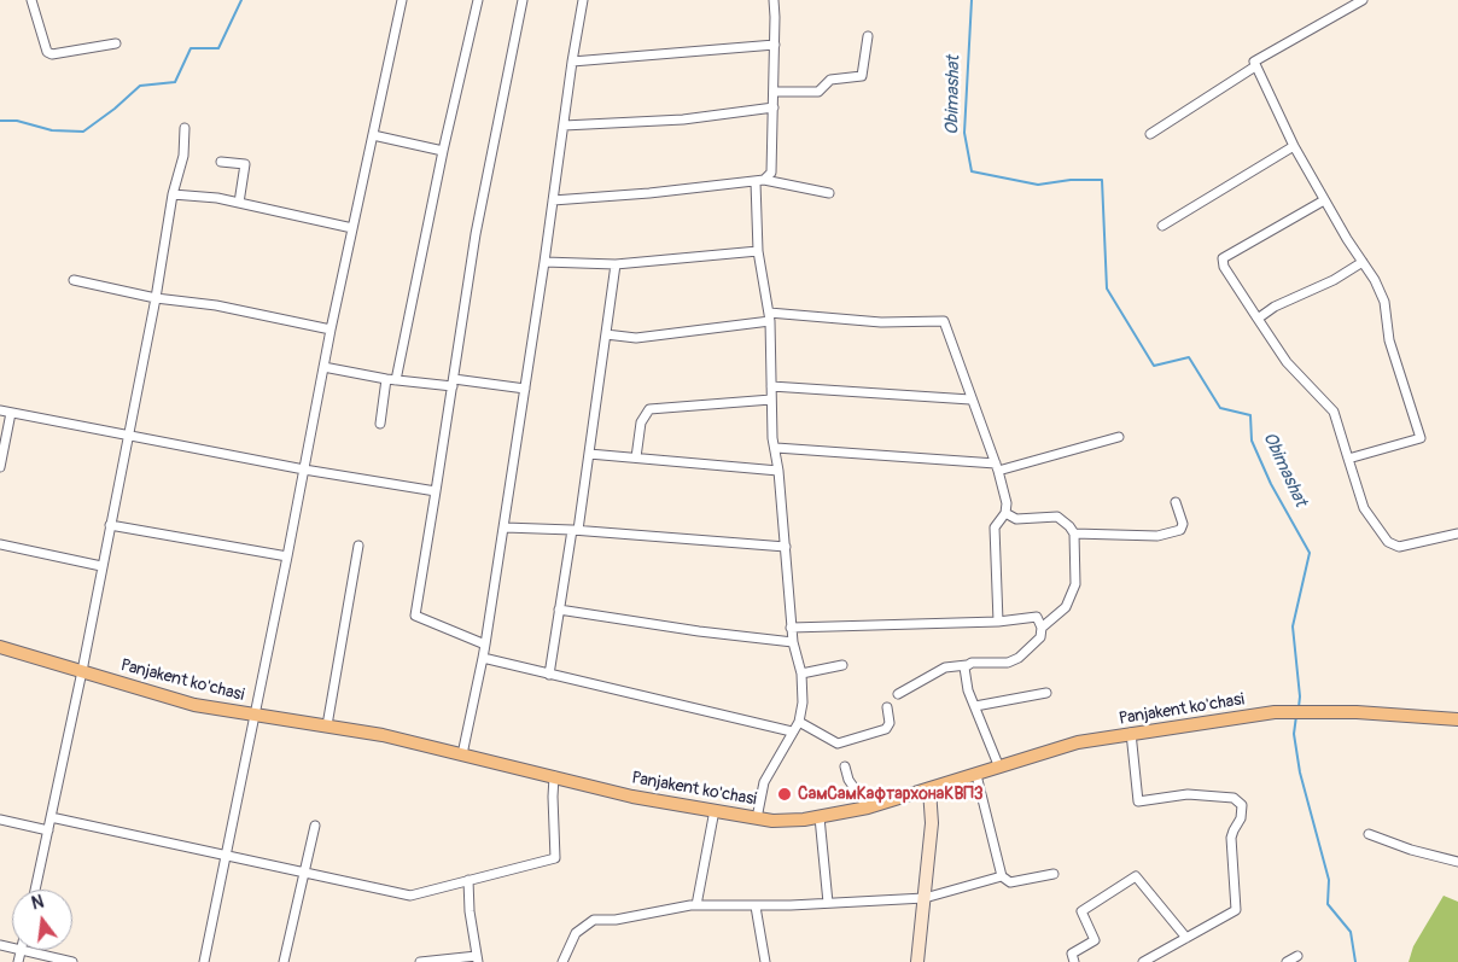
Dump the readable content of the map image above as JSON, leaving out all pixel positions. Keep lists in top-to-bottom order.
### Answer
{
  "streets": {
    "main road": ["Panjakent ko'chasi"]
  },
  "water": ["Obimashat"],
  "places": ["СамСамКафтархонаКВП3"],
  "north": "top"
}
